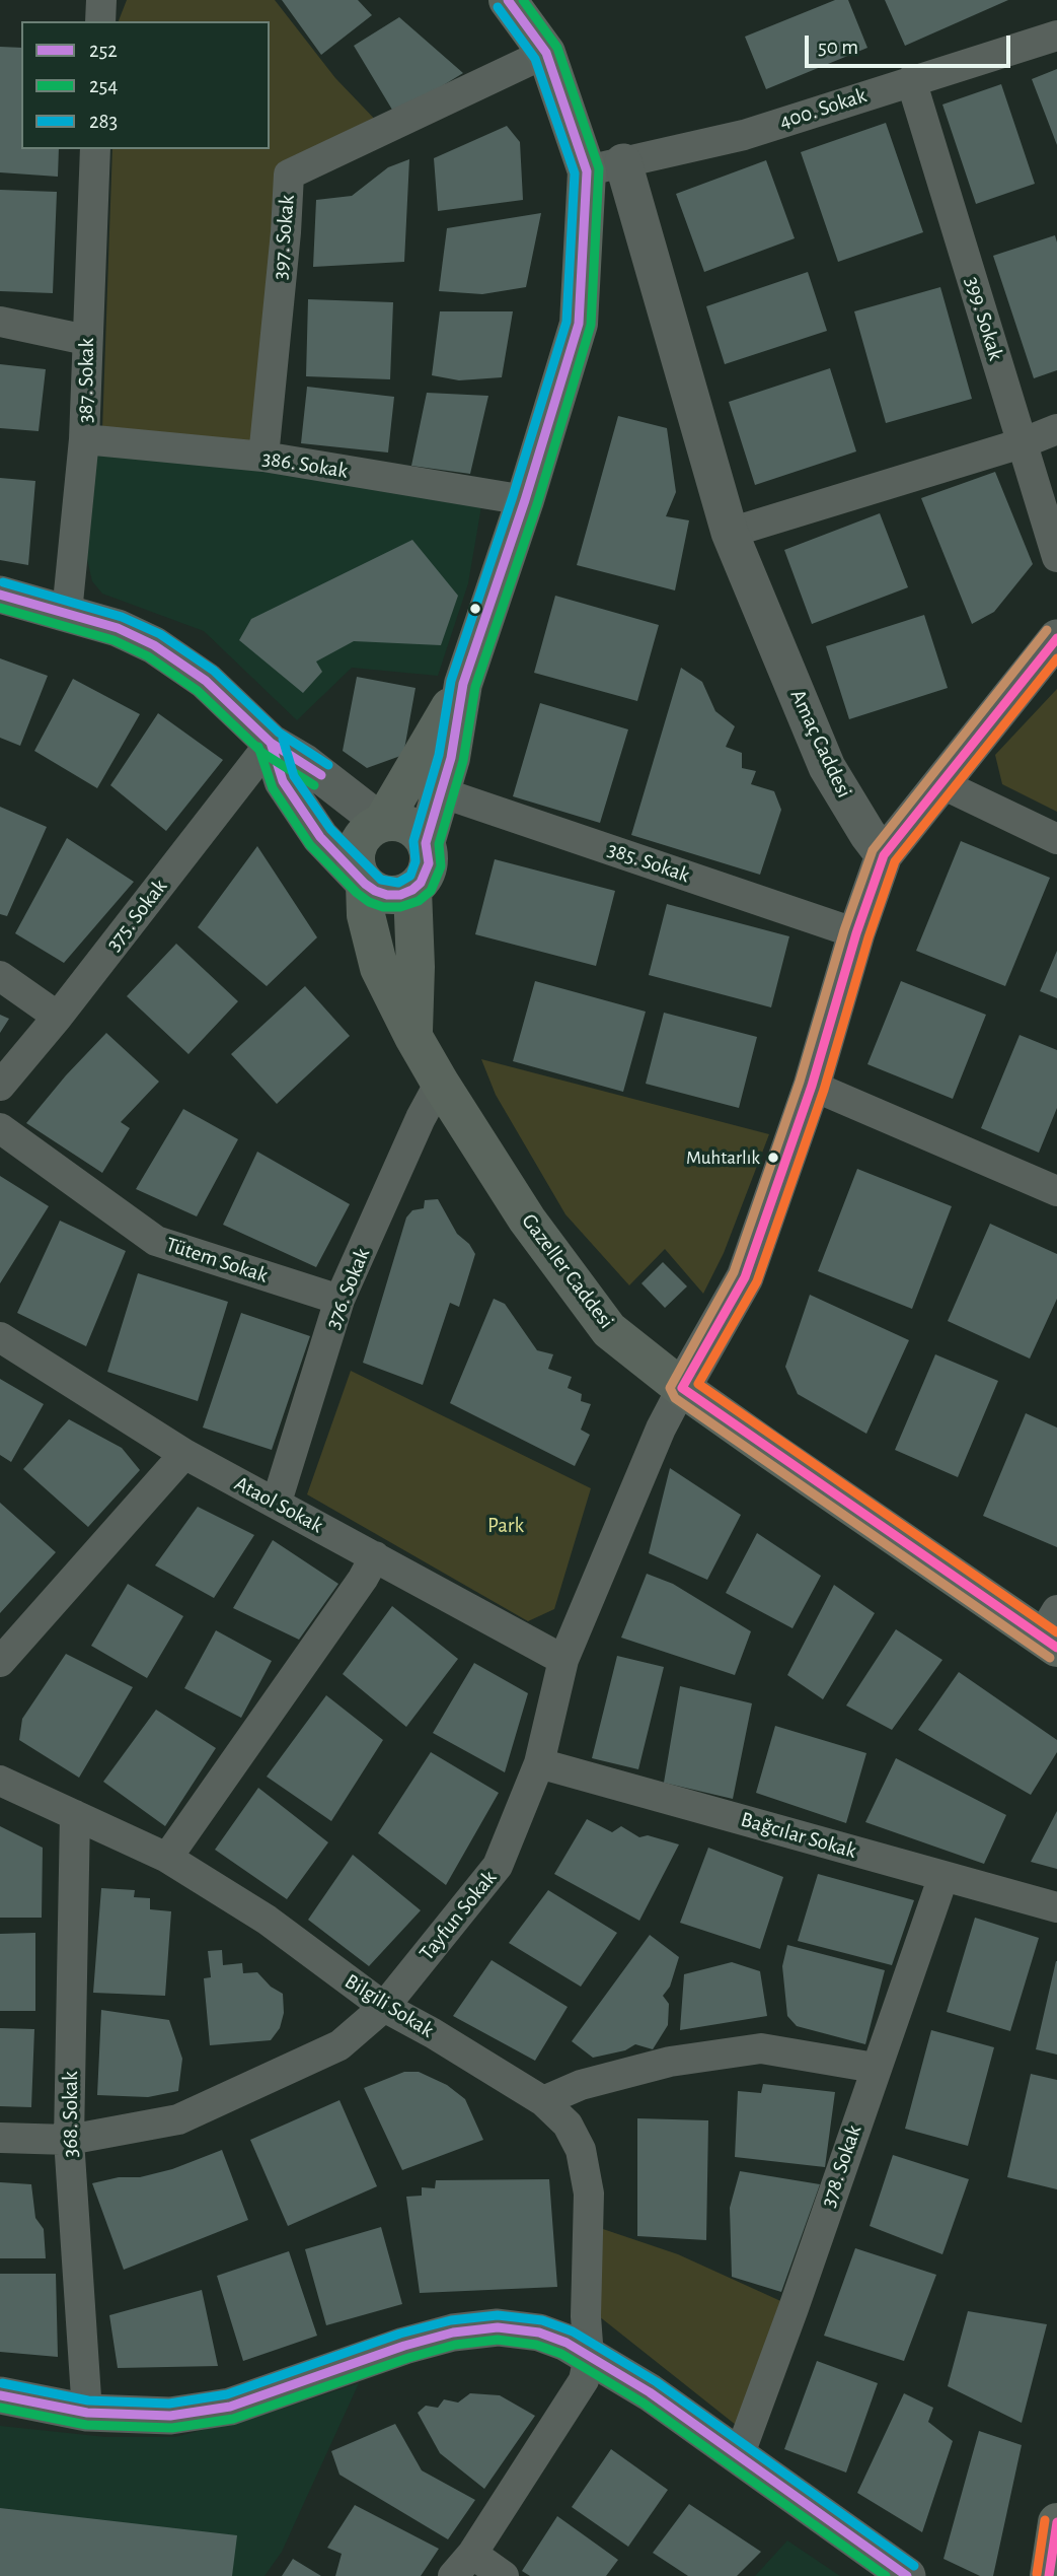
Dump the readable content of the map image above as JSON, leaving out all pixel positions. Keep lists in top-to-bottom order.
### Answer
{
  "streets": {
    "main road": ["Gazeller Caddesi"],
    "street": [
      "400. Sokak",
      "397. Sokak",
      "399. Sokak",
      "387. Sokak",
      "386. Sokak",
      "Amaç Caddesi",
      "385. Sokak",
      "375. Sokak",
      "Tütem Sokak",
      "376. Sokak",
      "Ataol Sokak",
      "Bağcılar Sokak",
      "Tayfun Sokak",
      "Bilgili Sokak",
      "368. Sokak",
      "378. Sokak"
    ]
  },
  "crossings": [
    ["400. Sokak", "399. Sokak"],
    ["400. Sokak", "Amaç Caddesi"],
    ["397. Sokak", "386. Sokak"],
    ["387. Sokak", "386. Sokak"],
    ["Tütem Sokak", "376. Sokak"],
    ["Gazeller Caddesi", "376. Sokak"],
    ["Gazeller Caddesi", "Tayfun Sokak"],
    ["376. Sokak", "Ataol Sokak"],
    ["Ataol Sokak", "Tayfun Sokak"],
    ["Bağcılar Sokak", "Tayfun Sokak"],
    ["Bağcılar Sokak", "378. Sokak"],
    ["Tayfun Sokak", "Bilgili Sokak"],
    ["Tayfun Sokak", "368. Sokak"],
    ["Bilgili Sokak", "368. Sokak"]
  ],
  "parks": ["Park"],
  "places": ["Muhtarlık"],
  "lines": ["transit line 252", "transit line 254", "transit line 283"],
  "legend": ["252", "254", "283"],
  "scale_bar": "50 m"
}
